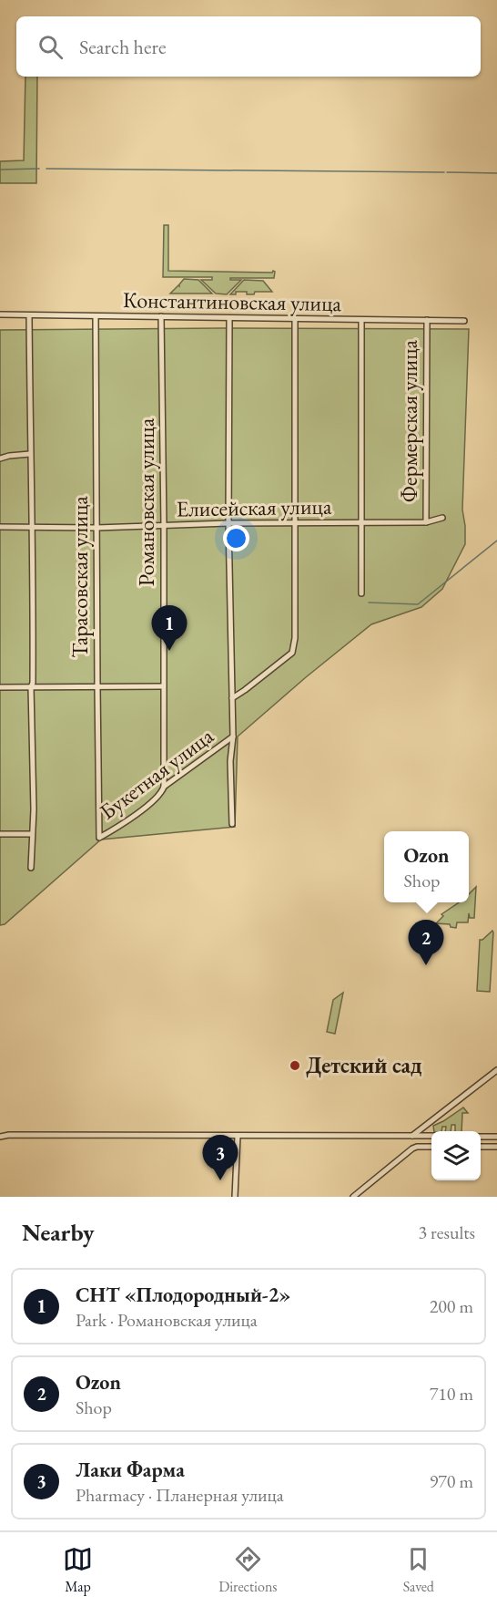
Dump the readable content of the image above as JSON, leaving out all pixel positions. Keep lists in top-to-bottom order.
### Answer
{
  "streets": {
    "street": [
      "Константиновская улица",
      "Фермерская улица",
      "Романовская улица",
      "Елисейская улица",
      "Тарасовская улица",
      "Букетная улица"
    ]
  },
  "crossings": [
    ["Константиновская улица", "Фермерская улица"],
    ["Константиновская улица", "Романовская улица"],
    ["Константиновская улица", "Тарасовская улица"],
    ["Фермерская улица", "Елисейская улица"],
    ["Романовская улица", "Елисейская улица"],
    ["Романовская улица", "Букетная улица"],
    ["Елисейская улица", "Тарасовская улица"],
    ["Тарасовская улица", "Букетная улица"]
  ],
  "places": ["Детский сад"],
  "page": {
    "search": "Search here",
    "pins": ["1", "2", "3"],
    "popup": ["Ozon", "Shop"],
    "heading": ["Nearby", "3 results"],
    "list": [
      {
        "mark": "1",
        "name": "СНТ «Плодородный-2»",
        "note": "Park · Романовская улица",
        "value": "200 m"
      },
      {
        "mark": "2",
        "name": "Ozon",
        "note": "Shop",
        "value": "710 m"
      },
      {
        "mark": "3",
        "name": "Лаки Фарма",
        "note": "Pharmacy · Планерная улица",
        "value": "970 m"
      }
    ],
    "nav": ["Map", "Directions", "Saved"]
  }
}
